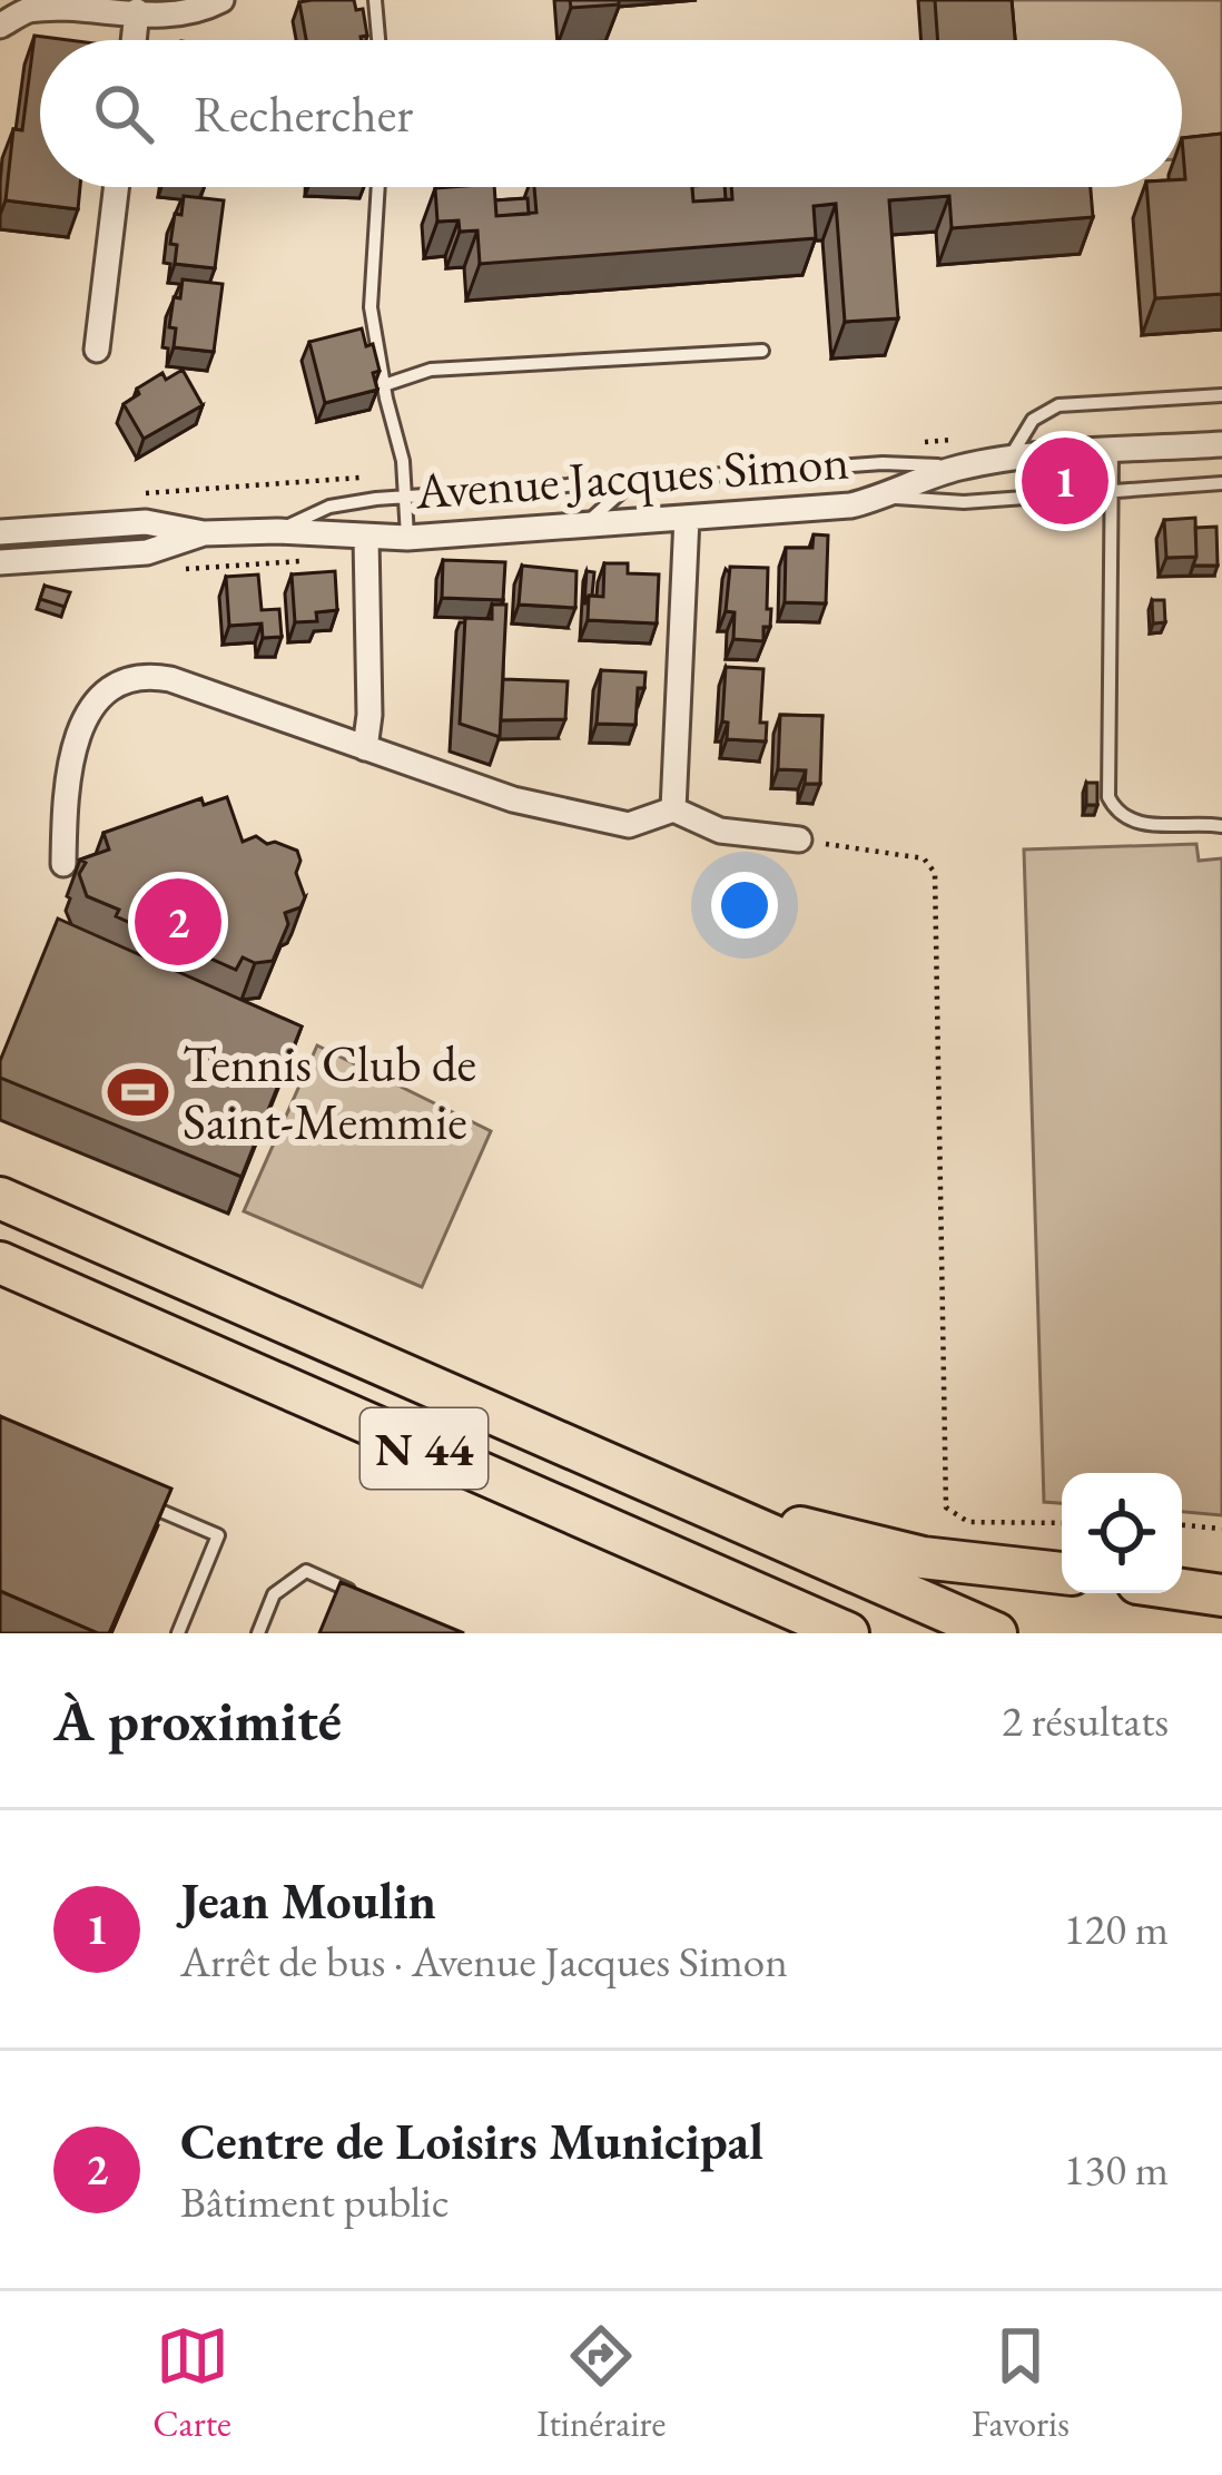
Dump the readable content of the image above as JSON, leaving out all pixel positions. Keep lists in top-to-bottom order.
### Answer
{
  "streets": {
    "main road": ["N 44"],
    "street": ["Avenue Jacques Simon"]
  },
  "places": {
    "sports": ["Tennis Club de Saint-Memmie"]
  },
  "page": {
    "search": "Rechercher",
    "pins": ["1", "2"],
    "heading": ["À proximité", "2 résultats"],
    "list": [
      {
        "mark": "1",
        "name": "Jean Moulin",
        "note": "Arrêt de bus · Avenue Jacques Simon",
        "value": "120 m"
      },
      {
        "mark": "2",
        "name": "Centre de Loisirs Municipal",
        "note": "Bâtiment public",
        "value": "130 m"
      }
    ],
    "nav": ["Carte", "Itinéraire", "Favoris"]
  }
}
